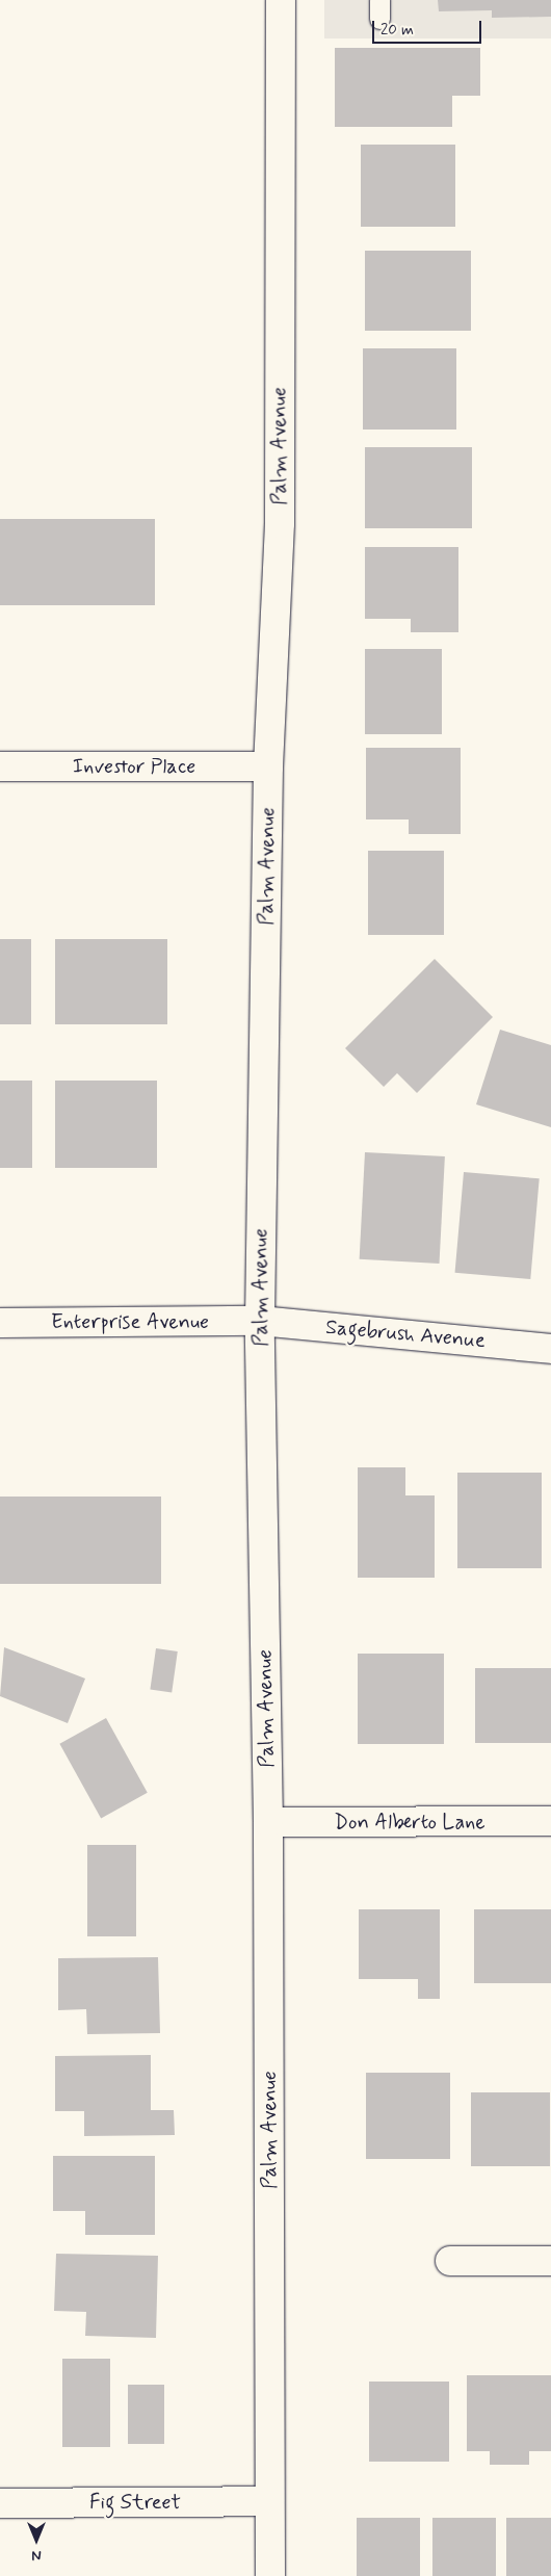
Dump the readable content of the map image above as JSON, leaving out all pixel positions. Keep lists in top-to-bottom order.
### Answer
{
  "streets": {
    "street": [
      "Palm Avenue",
      "Investor Place",
      "Enterprise Avenue",
      "Sagebrush Avenue",
      "Don Alberto Lane",
      "Fig Street"
    ]
  },
  "crossings": [
    ["Palm Avenue", "Investor Place"],
    ["Palm Avenue", "Enterprise Avenue"],
    ["Palm Avenue", "Sagebrush Avenue"],
    ["Palm Avenue", "Don Alberto Lane"],
    ["Palm Avenue", "Fig Street"],
    ["Enterprise Avenue", "Sagebrush Avenue"]
  ],
  "scale_bar": "20 m",
  "north": "bottom"
}
